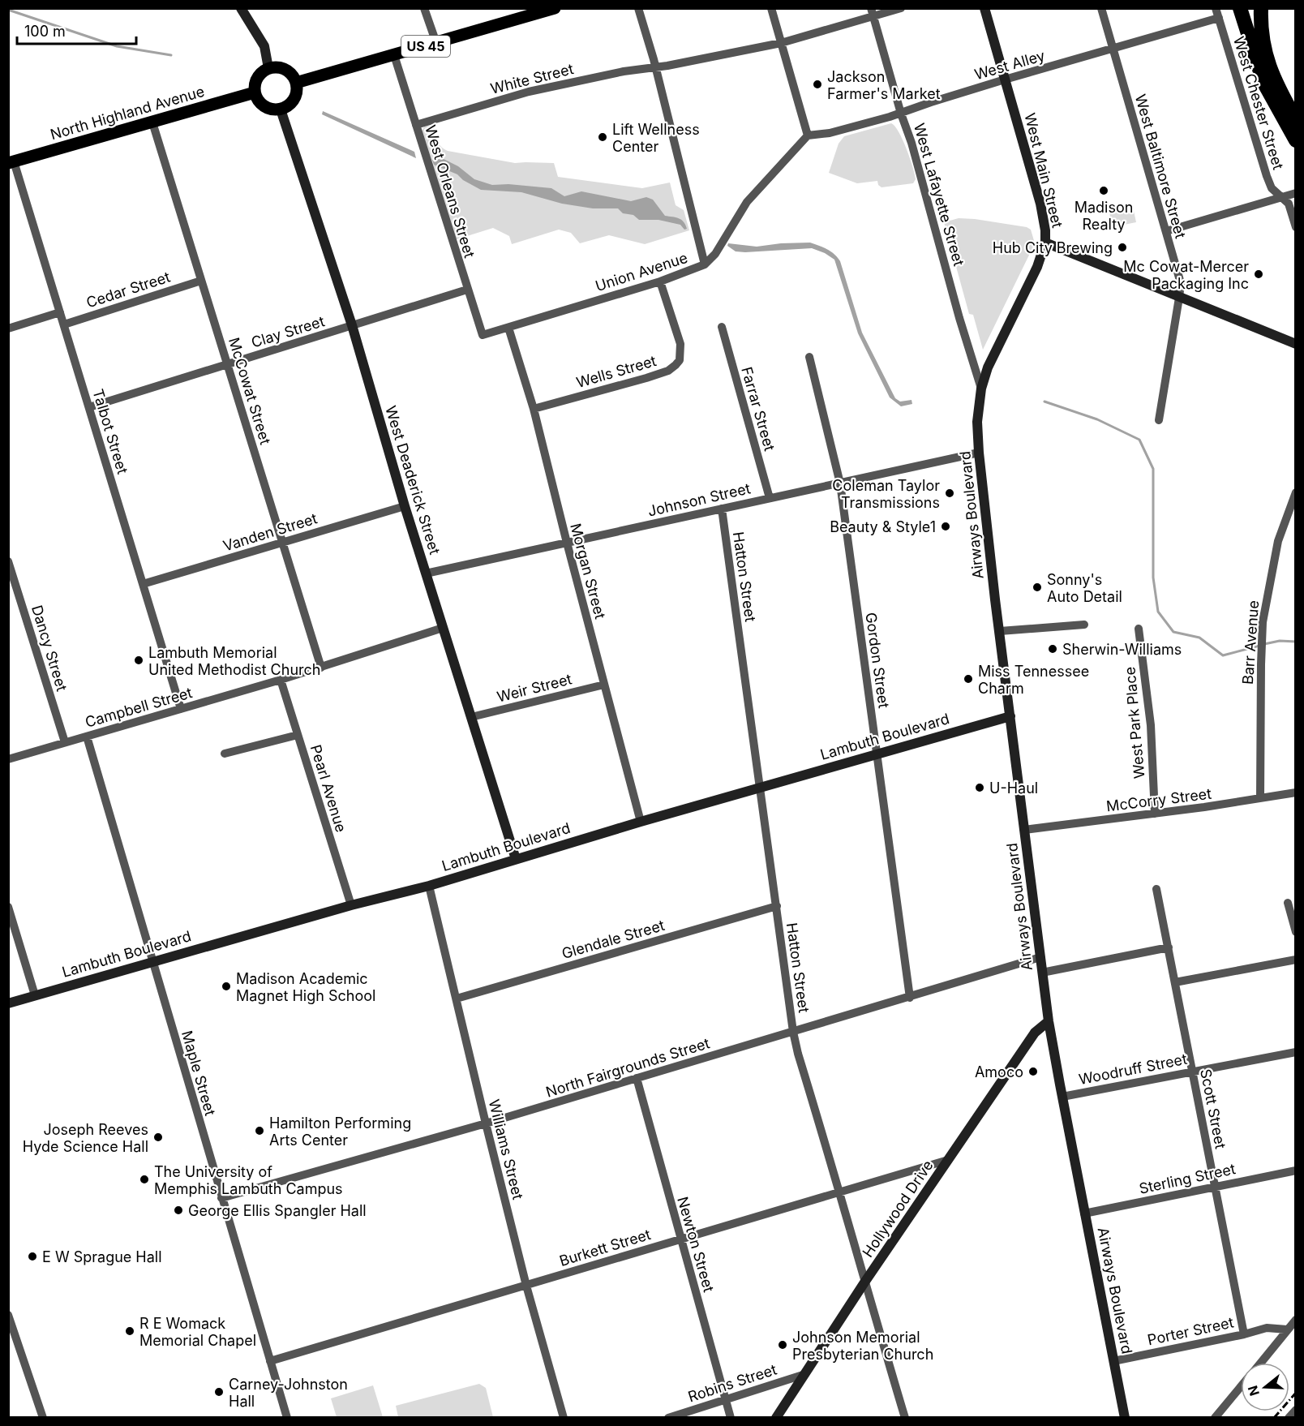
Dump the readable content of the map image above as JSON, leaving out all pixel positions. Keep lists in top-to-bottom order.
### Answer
{
  "streets": {
    "main road": ["US 45", "North Highland Avenue"],
    "street": [
      "West Alley",
      "White Street",
      "West Chester Street",
      "West Baltimore Street",
      "West Main Street",
      "West Orleans Street",
      "West Lafayette Street",
      "Union Avenue",
      "Cedar Street",
      "Clay Street",
      "Wells Street",
      "McCowat Street",
      "Farrar Street",
      "Talbot Street",
      "West Deaderick Street",
      "Johnson Street",
      "Airways Boulevard",
      "Vanden Street",
      "Morgan Street",
      "Hatton Street",
      "Barr Avenue",
      "Dancy Street",
      "Gordon Street",
      "Weir Street",
      "Campbell Street",
      "West Park Place",
      "Lambuth Boulevard",
      "Pearl Avenue",
      "McCorry Street",
      "Glendale Street",
      "North Fairgrounds Street",
      "Woodruff Street",
      "Maple Street",
      "Scott Street",
      "Williams Street",
      "Sterling Street",
      "Hollywood Drive",
      "Newton Street",
      "Burkett Street",
      "Porter Street",
      "Robins Street"
    ]
  },
  "crossings": [
    ["US 45", "North Highland Avenue"],
    ["US 45", "West Orleans Street"],
    ["US 45", "West Deaderick Street"],
    ["West Alley", "West Chester Street"],
    ["West Alley", "West Baltimore Street"],
    ["West Alley", "West Main Street"],
    ["West Alley", "West Lafayette Street"],
    ["West Alley", "Union Avenue"],
    ["White Street", "West Orleans Street"],
    ["White Street", "West Lafayette Street"],
    ["North Highland Avenue", "McCowat Street"],
    ["North Highland Avenue", "Talbot Street"],
    ["North Highland Avenue", "West Deaderick Street"],
    ["West Main Street", "West Lafayette Street"],
    ["West Main Street", "Airways Boulevard"],
    ["West Orleans Street", "Union Avenue"],
    ["West Orleans Street", "Clay Street"],
    ["West Lafayette Street", "Airways Boulevard"],
    ["Union Avenue", "Wells Street"],
    ["Union Avenue", "Morgan Street"],
    ["Cedar Street", "McCowat Street"],
    ["Cedar Street", "Talbot Street"],
    ["Clay Street", "McCowat Street"],
    ["Clay Street", "Talbot Street"],
    ["Clay Street", "West Deaderick Street"],
    ["Wells Street", "Morgan Street"],
    ["McCowat Street", "Vanden Street"],
    ["McCowat Street", "Campbell Street"],
    ["Farrar Street", "Johnson Street"],
    ["Talbot Street", "Vanden Street"],
    ["Talbot Street", "Campbell Street"],
    ["West Deaderick Street", "Johnson Street"],
    ["West Deaderick Street", "Vanden Street"],
    ["West Deaderick Street", "Weir Street"],
    ["West Deaderick Street", "Campbell Street"],
    ["West Deaderick Street", "Lambuth Boulevard"],
    ["Johnson Street", "Airways Boulevard"],
    ["Johnson Street", "Morgan Street"],
    ["Johnson Street", "Hatton Street"],
    ["Johnson Street", "Gordon Street"],
    ["Airways Boulevard", "Lambuth Boulevard"],
    ["Airways Boulevard", "McCorry Street"],
    ["Airways Boulevard", "North Fairgrounds Street"],
    ["Airways Boulevard", "Woodruff Street"],
    ["Airways Boulevard", "Sterling Street"],
    ["Airways Boulevard", "Hollywood Drive"],
    ["Airways Boulevard", "Porter Street"],
    ["Morgan Street", "Weir Street"],
    ["Morgan Street", "Lambuth Boulevard"],
    ["Hatton Street", "Lambuth Boulevard"],
    ["Hatton Street", "Glendale Street"],
    ["Hatton Street", "North Fairgrounds Street"],
    ["Hatton Street", "Hollywood Drive"],
    ["Hatton Street", "Burkett Street"],
    ["Barr Avenue", "McCorry Street"],
    ["Dancy Street", "Campbell Street"],
    ["Gordon Street", "Lambuth Boulevard"],
    ["Gordon Street", "North Fairgrounds Street"],
    ["Campbell Street", "Pearl Avenue"],
    ["Campbell Street", "Maple Street"],
    ["West Park Place", "McCorry Street"],
    ["Lambuth Boulevard", "Pearl Avenue"],
    ["Lambuth Boulevard", "Maple Street"],
    ["Lambuth Boulevard", "Williams Street"],
    ["Glendale Street", "Williams Street"],
    ["North Fairgrounds Street", "Maple Street"],
    ["North Fairgrounds Street", "Williams Street"],
    ["North Fairgrounds Street", "Newton Street"],
    ["Woodruff Street", "Scott Street"],
    ["Maple Street", "Burkett Street"],
    ["Scott Street", "Sterling Street"],
    ["Scott Street", "Porter Street"],
    ["Williams Street", "Burkett Street"],
    ["Hollywood Drive", "Burkett Street"],
    ["Hollywood Drive", "Robins Street"],
    ["Newton Street", "Burkett Street"],
    ["Newton Street", "Robins Street"]
  ],
  "places": [
    "Jackson Farmer's Market",
    "Lift Wellness Center",
    "Madison Realty",
    "Hub City Brewing",
    "Mc Cowat-Mercer Packaging Inc",
    "Coleman Taylor Transmissions",
    "Beauty & Style1",
    "Sonny's Auto Detail",
    "Sherwin-Williams",
    "Lambuth Memorial United Methodist Church",
    "Miss Tennessee Charm",
    "U-Haul",
    "Madison Academic Magnet High School",
    "Amoco",
    "Hamilton Performing Arts Center",
    "Joseph Reeves Hyde Science Hall",
    "The University of Memphis Lambuth Campus",
    "George Ellis Spangler Hall",
    "E W Sprague Hall",
    "R E Womack Memorial Chapel",
    "Johnson Memorial Presbyterian Church",
    "Carney-Johnston Hall"
  ],
  "scale_bar": "100 m",
  "north": "left"
}
